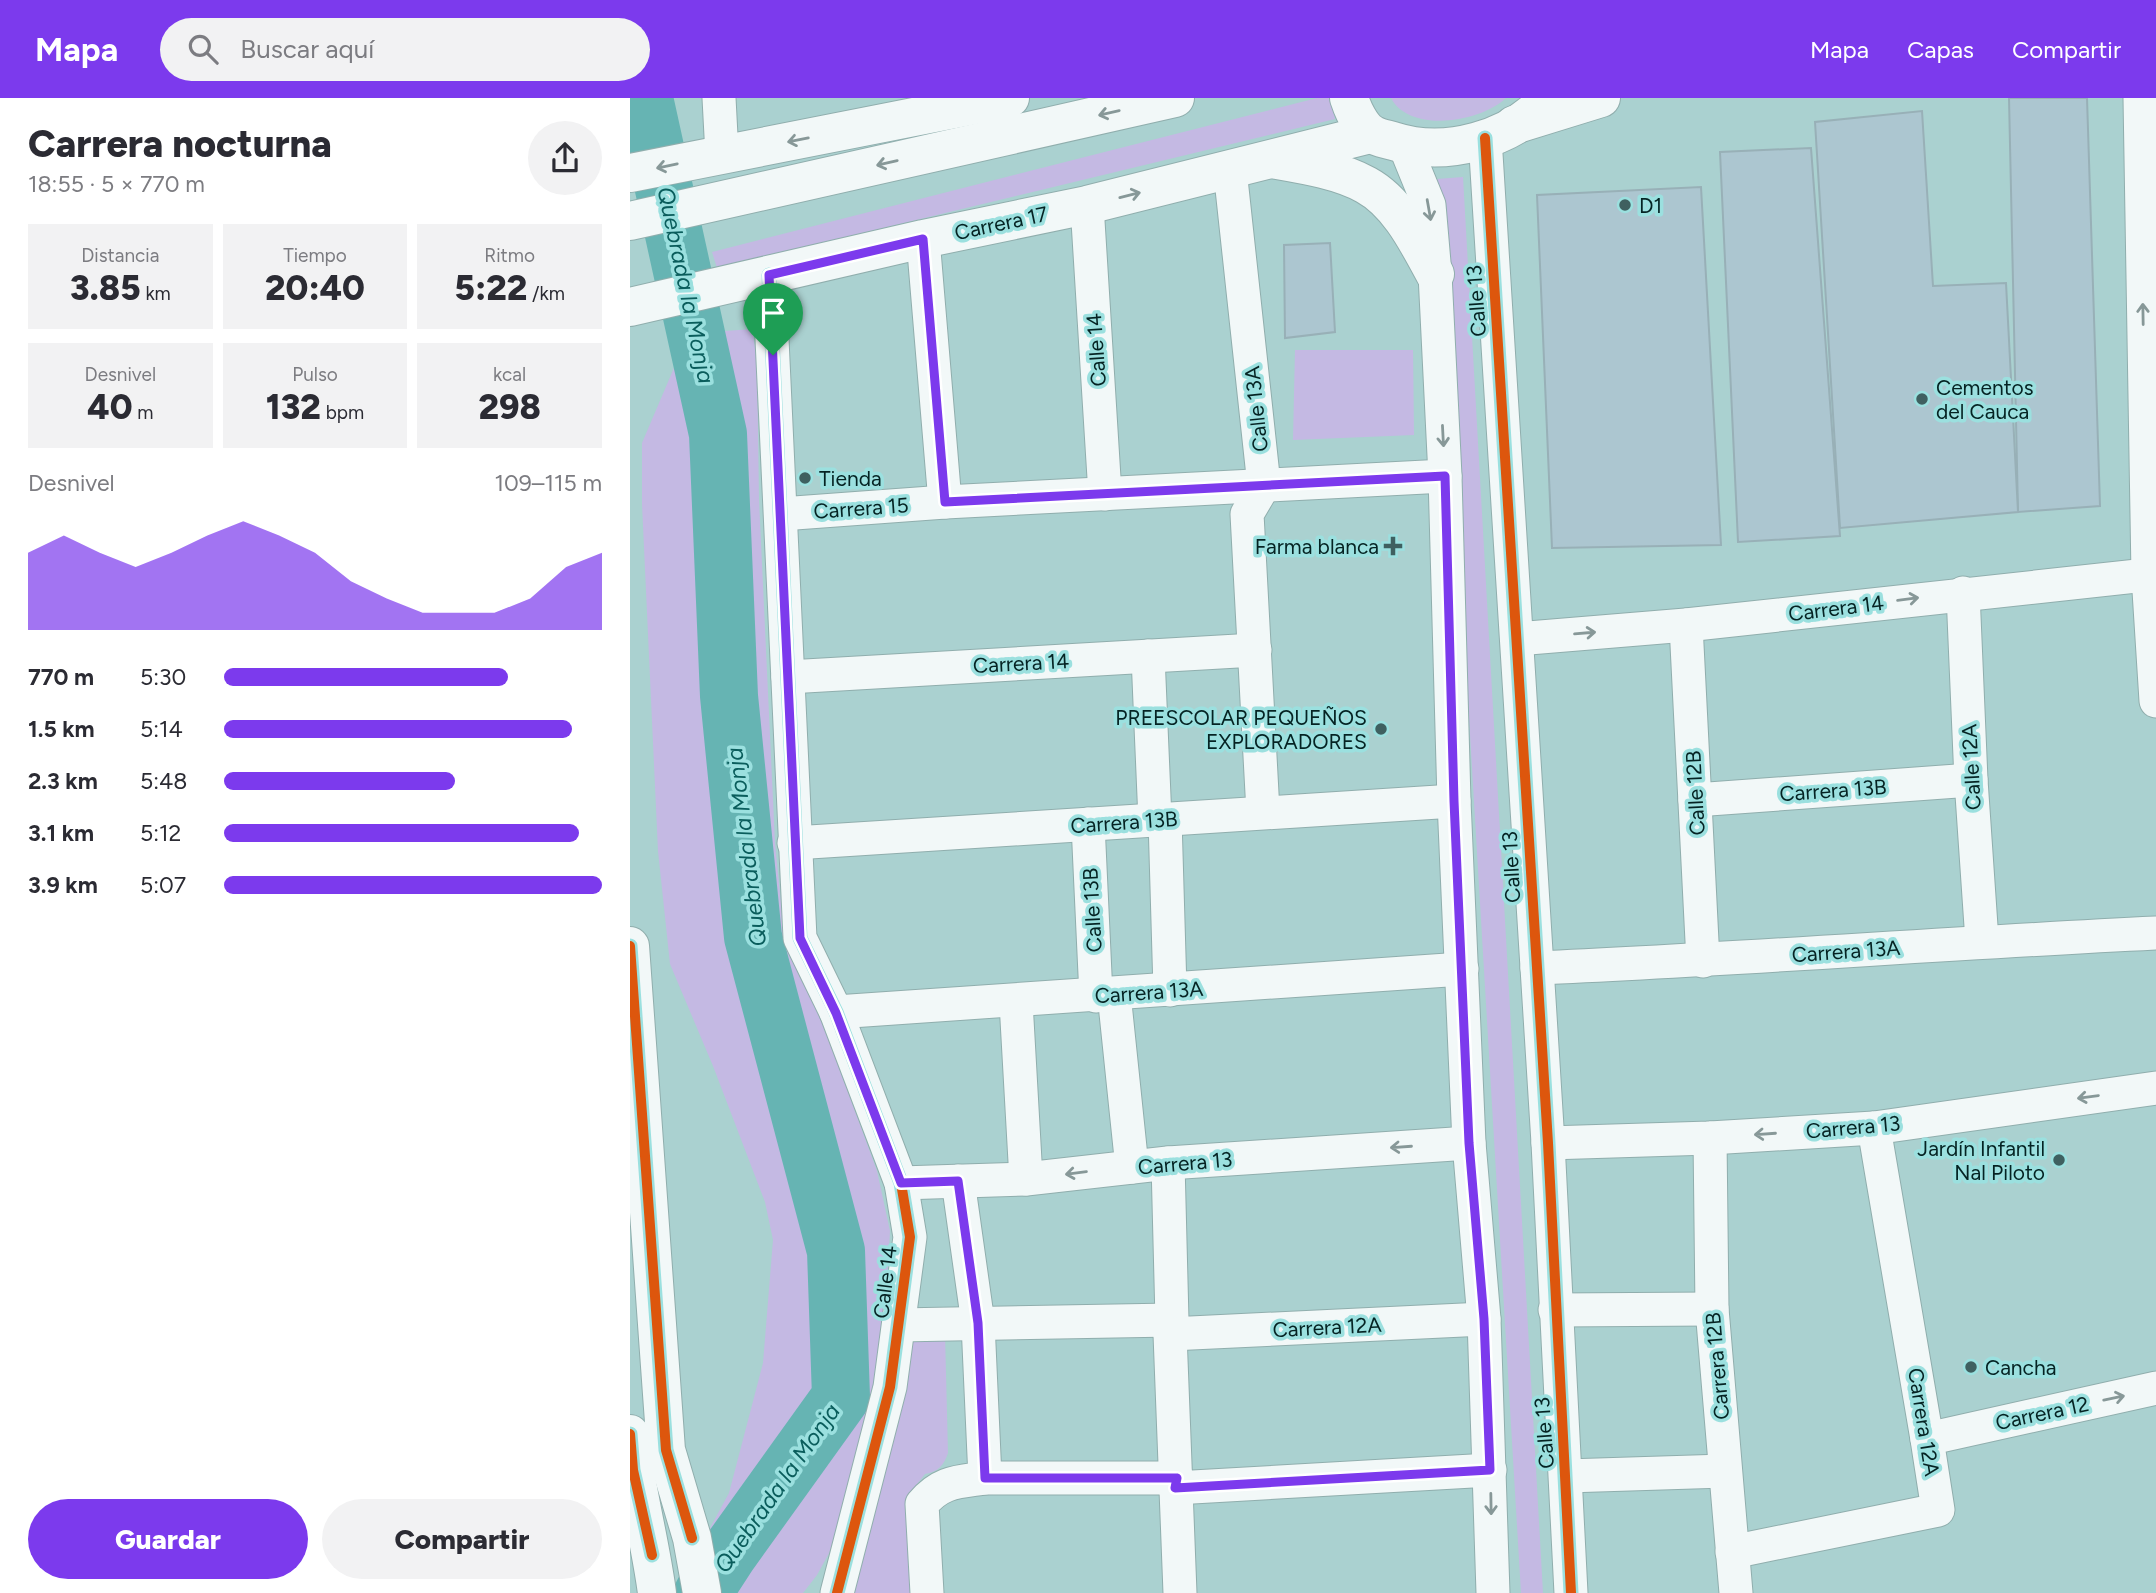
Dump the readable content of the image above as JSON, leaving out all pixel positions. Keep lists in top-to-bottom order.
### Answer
{
  "streets": {
    "main road": ["Carrera 17"],
    "street": [
      "Calle 13",
      "Calle 14",
      "Calle 13A",
      "Carrera 15",
      "Carrera 14",
      "Calle 12A",
      "Carrera 13B",
      "Calle 12B",
      "Calle 13B",
      "Carrera 13A",
      "Carrera 13",
      "Carrera 12A",
      "Carrera 12B",
      "Carrera 12"
    ]
  },
  "crossings": [
    ["Carrera 17", "Calle 14"],
    ["Carrera 17", "Calle 13A"],
    ["Calle 13", "Carrera 15"],
    ["Calle 13", "Carrera 14"],
    ["Calle 13", "Carrera 13B"],
    ["Calle 13", "Carrera 13A"],
    ["Calle 13", "Carrera 13"],
    ["Calle 13", "Carrera 12A"],
    ["Calle 14", "Carrera 15"],
    ["Calle 14", "Carrera 14"],
    ["Calle 14", "Carrera 13B"],
    ["Calle 14", "Carrera 13A"],
    ["Calle 14", "Carrera 13"],
    ["Calle 14", "Carrera 12A"],
    ["Calle 13A", "Carrera 15"],
    ["Carrera 14", "Calle 12A"],
    ["Carrera 14", "Calle 12B"],
    ["Calle 12A", "Carrera 13B"],
    ["Calle 12A", "Carrera 13A"],
    ["Carrera 13B", "Calle 12B"],
    ["Carrera 13B", "Calle 13B"],
    ["Calle 12B", "Carrera 13A"],
    ["Calle 13B", "Carrera 13A"],
    ["Carrera 13", "Carrera 12A"],
    ["Carrera 13", "Carrera 12B"],
    ["Carrera 12A", "Carrera 12B"],
    ["Carrera 12A", "Carrera 12"]
  ],
  "one_way": ["Carrera 14", "Carrera 13", "Carrera 12"],
  "water": ["Quebrada la Monja"],
  "places": {
    "other": [
      "D1",
      "Cementos del Cauca",
      "Tienda",
      "PREESCOLAR PEQUEÑOS EXPLORADORES",
      "Jardín Infantil Nal Piloto",
      "Cancha"
    ],
    "health": ["Farma blanca"]
  },
  "page": {
    "header": "Mapa",
    "search": "Buscar aquí",
    "nav": ["Mapa", "Capas", "Compartir"],
    "heading": ["Carrera nocturna", "18:55 · 5 × 770 m"],
    "stats": [
      ["Distancia", "3.85 km"],
      ["Tiempo", "20:40"],
      ["Ritmo", "5:22 /km"],
      ["Desnivel", "40 m"],
      ["Pulso", "132 bpm"],
      ["kcal", "298"]
    ],
    "chart": ["Desnivel", "109–115 m"],
    "list": [
      {
        "name": "770 m",
        "note": "5:30"
      },
      {
        "name": "1.5 km",
        "note": "5:14"
      },
      {
        "name": "2.3 km",
        "note": "5:48"
      },
      {
        "name": "3.1 km",
        "note": "5:12"
      },
      {
        "name": "3.9 km",
        "note": "5:07"
      }
    ],
    "buttons": ["Guardar", "Compartir"]
  }
}
